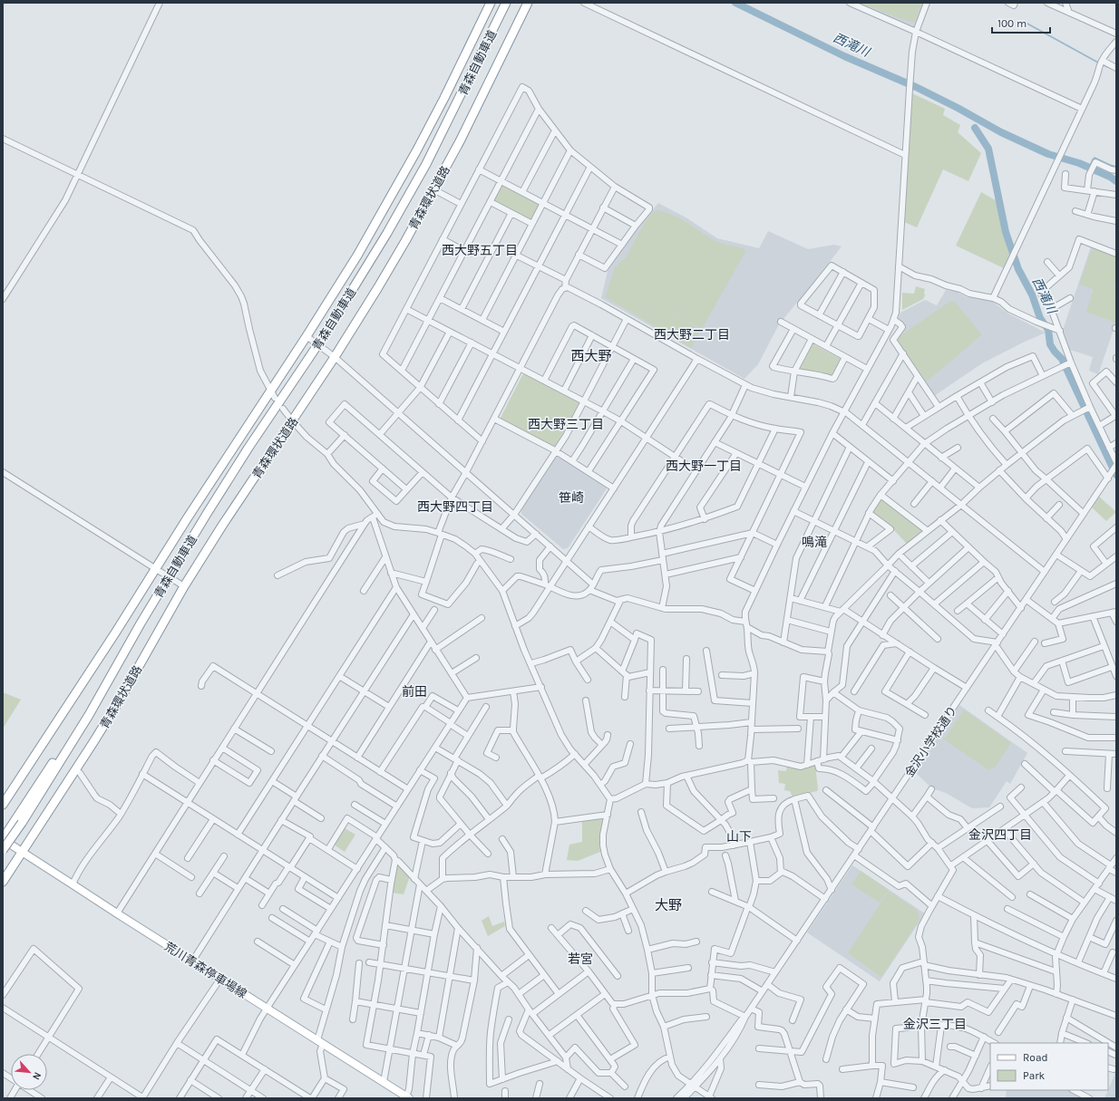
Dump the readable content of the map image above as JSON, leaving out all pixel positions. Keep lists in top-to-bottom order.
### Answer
{
  "streets": {
    "highway": ["青森自動車道", "青森環状道路"],
    "main road": ["荒川青森停車場線"],
    "street": ["金沢小学校通り"]
  },
  "crossings": [
    ["青森自動車道", "荒川青森停車場線"],
    ["青森環状道路", "荒川青森停車場線"]
  ],
  "districts": [
    "西大野五丁目",
    "西大野二丁目",
    "西大野",
    "西大野三丁目",
    "西大野一丁目",
    "笹崎",
    "西大野四丁目",
    "鳴滝",
    "前田",
    "金沢四丁目",
    "山下",
    "大野",
    "若宮",
    "金沢三丁目"
  ],
  "water": ["西滝川"],
  "legend": ["Road", "Park"],
  "scale_bar": "100 m",
  "north": "bottom right"
}
